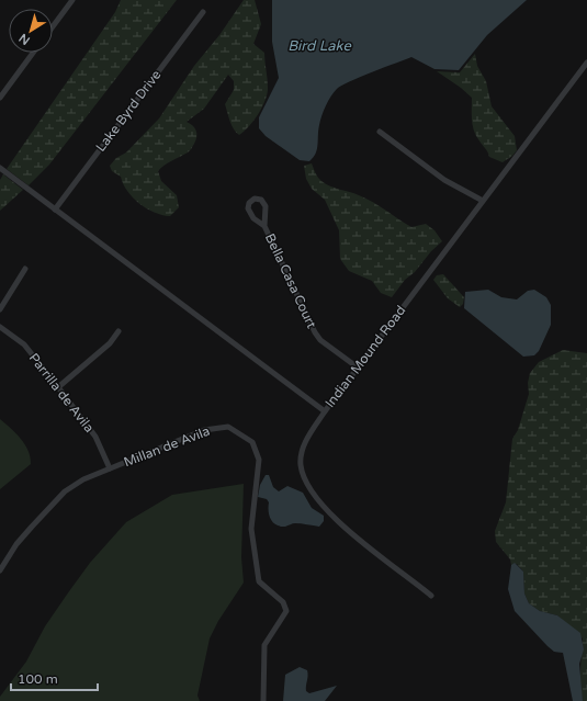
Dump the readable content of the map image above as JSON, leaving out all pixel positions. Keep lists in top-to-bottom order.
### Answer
{
  "streets": {
    "street": [
      "Lake Byrd Drive",
      "Bella Casa Court",
      "Indian Mound Road",
      "Parrilla de Avila",
      "Millan de Avila"
    ]
  },
  "crossings": [
    ["Lake Byrd Drive", "Indian Mound Road"],
    ["Bella Casa Court", "Indian Mound Road"],
    ["Parrilla de Avila", "Millan de Avila"]
  ],
  "water": ["Bird Lake"],
  "scale_bar": "100 m",
  "north": "bottom left"
}
